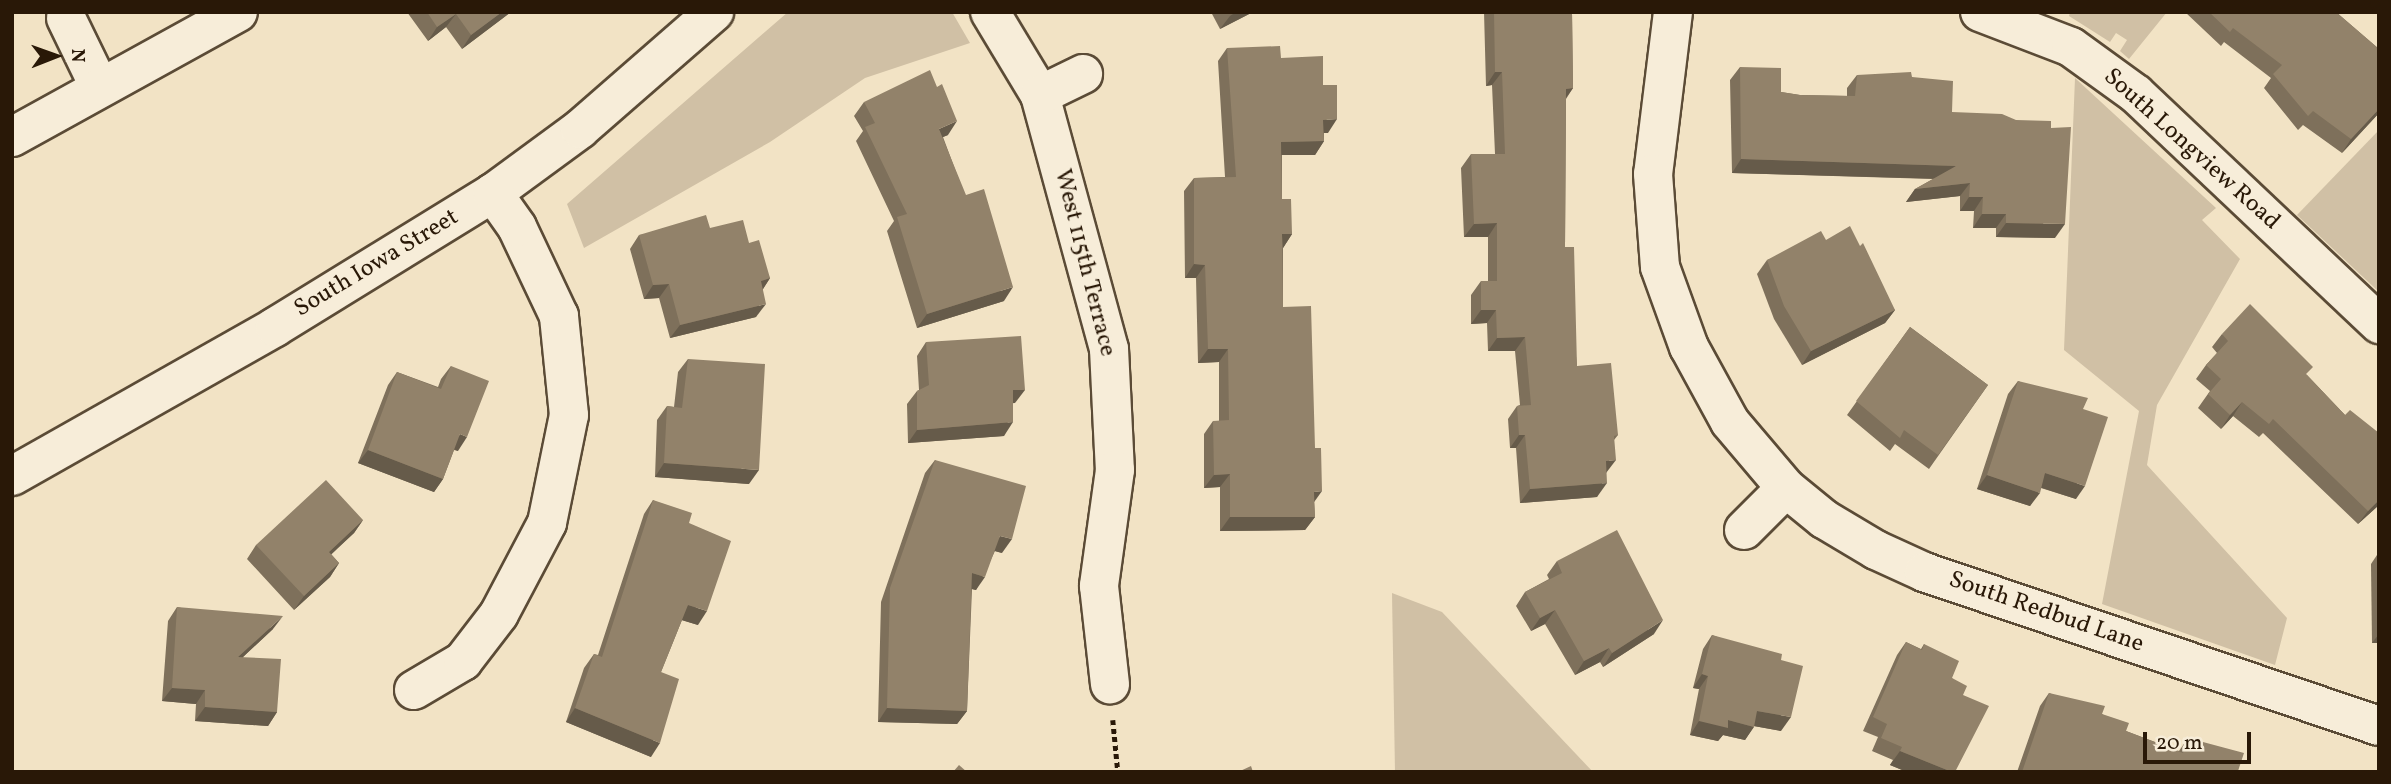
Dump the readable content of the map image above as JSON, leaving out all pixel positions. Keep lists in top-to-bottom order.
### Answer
{
  "streets": {
    "street": [
      "South Longview Road",
      "West 115th Terrace",
      "South Iowa Street",
      "South Redbud Lane"
    ]
  },
  "scale_bar": "20 m",
  "north": "right"
}
